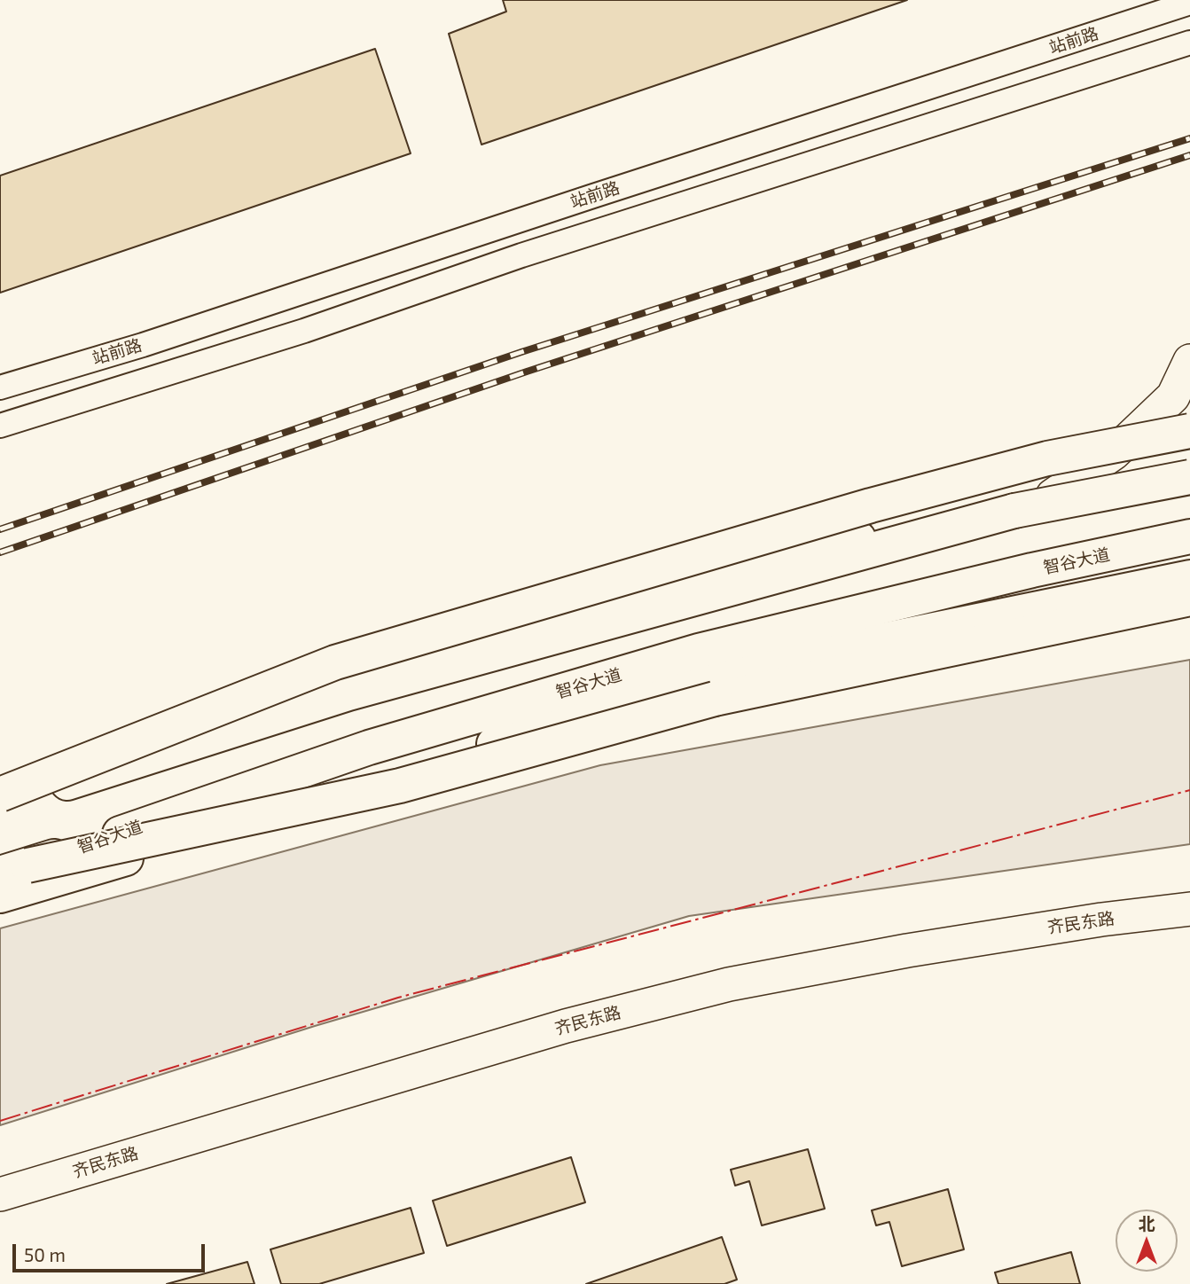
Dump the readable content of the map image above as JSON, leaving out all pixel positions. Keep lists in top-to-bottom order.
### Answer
{
  "streets": {
    "main road": ["智谷大道"],
    "street": ["站前路", "齐民东路"]
  },
  "scale_bar": "50 m",
  "north": "top"
}
